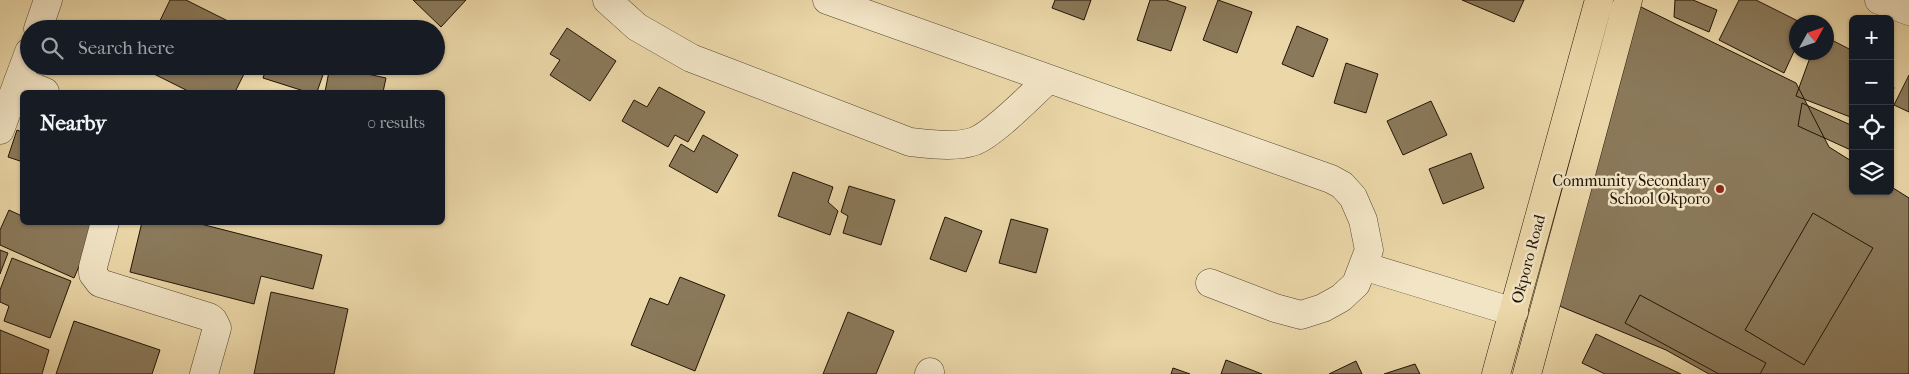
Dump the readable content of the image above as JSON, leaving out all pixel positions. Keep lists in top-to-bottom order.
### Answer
{
  "streets": {
    "main road": ["Okporo Road"]
  },
  "places": ["Community Secondary School Okporo"],
  "north": "top right",
  "page": {
    "map_buttons": ["+", "−"],
    "search": "Search here",
    "heading": ["Nearby", "0 results"]
  }
}
